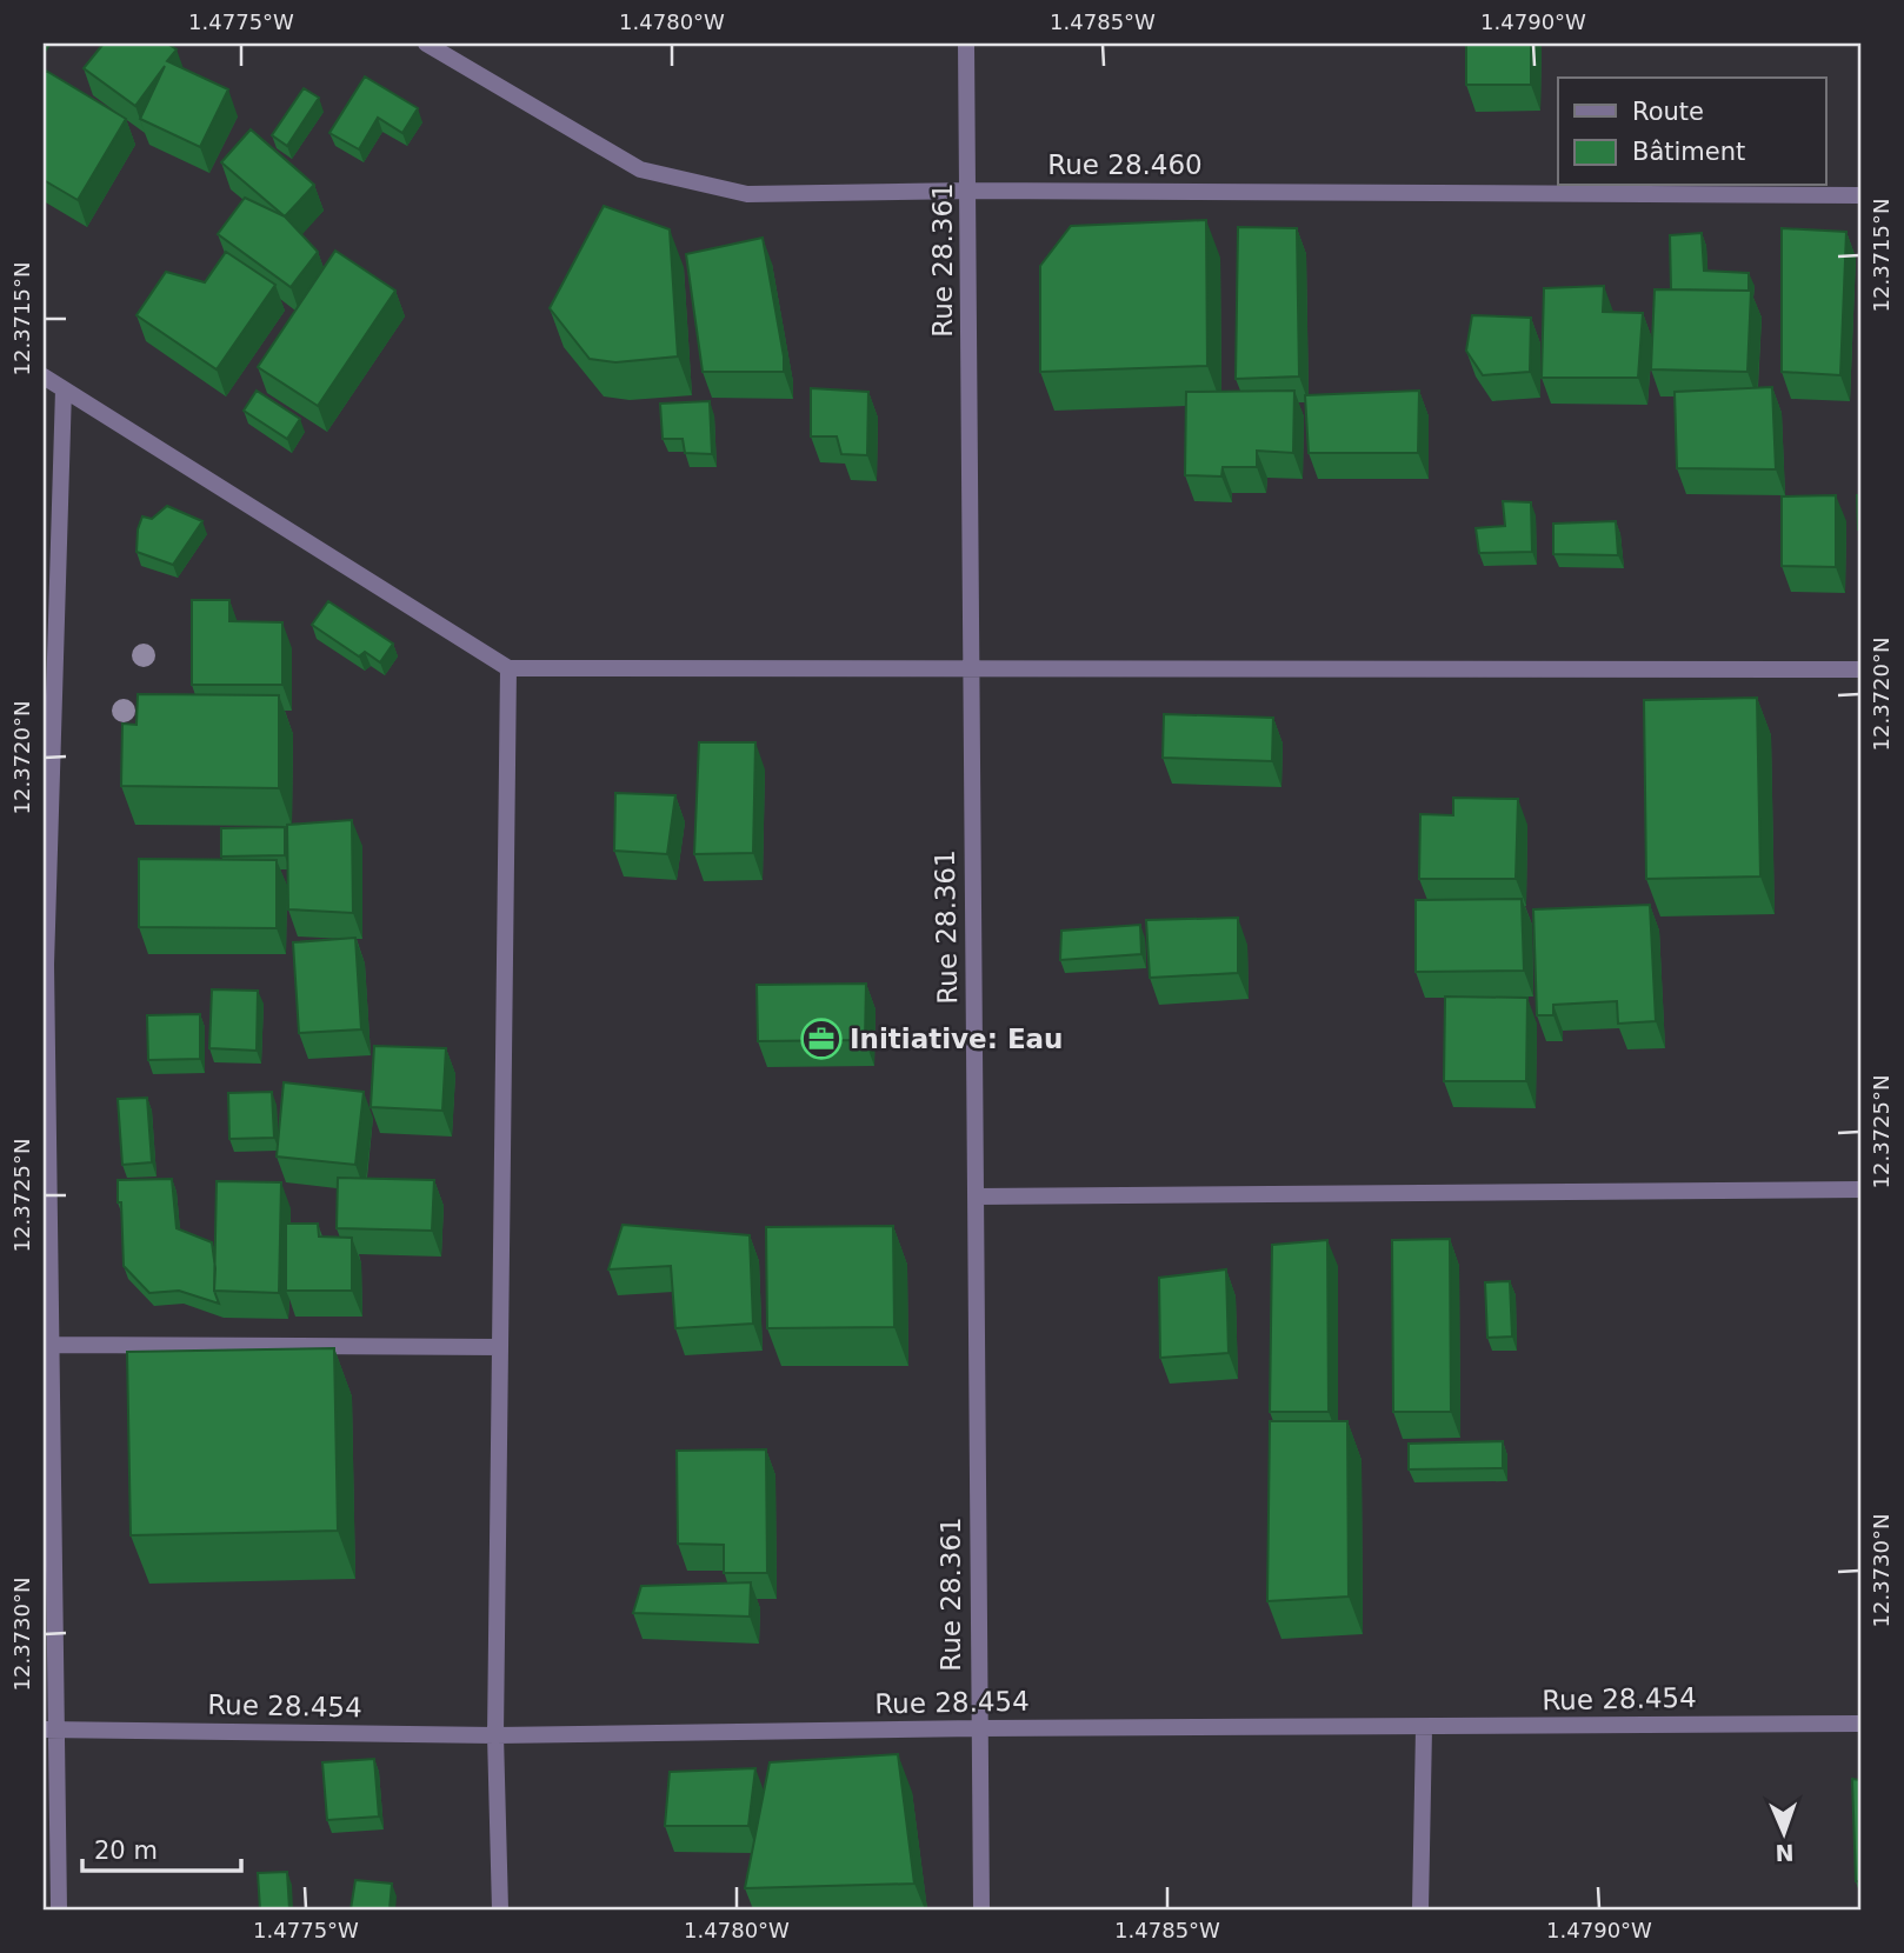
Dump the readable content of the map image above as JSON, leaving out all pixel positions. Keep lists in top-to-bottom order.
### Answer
{
  "streets": {
    "street": ["Rue 28.460", "Rue 28.361", "Rue 28.454"]
  },
  "crossings": [
    ["Rue 28.460", "Rue 28.361"],
    ["Rue 28.361", "Rue 28.454"]
  ],
  "places": {
    "office": ["Initiative: Eau"]
  },
  "legend": ["Route", "Bâtiment"],
  "scale_bar": "20 m",
  "north": "bottom",
  "coordinates": [
    "1.4775°W",
    "1.4780°W",
    "1.4785°W",
    "1.4790°W",
    "12.3715°N",
    "12.3720°N",
    "12.3725°N",
    "12.3730°N"
  ]
}
